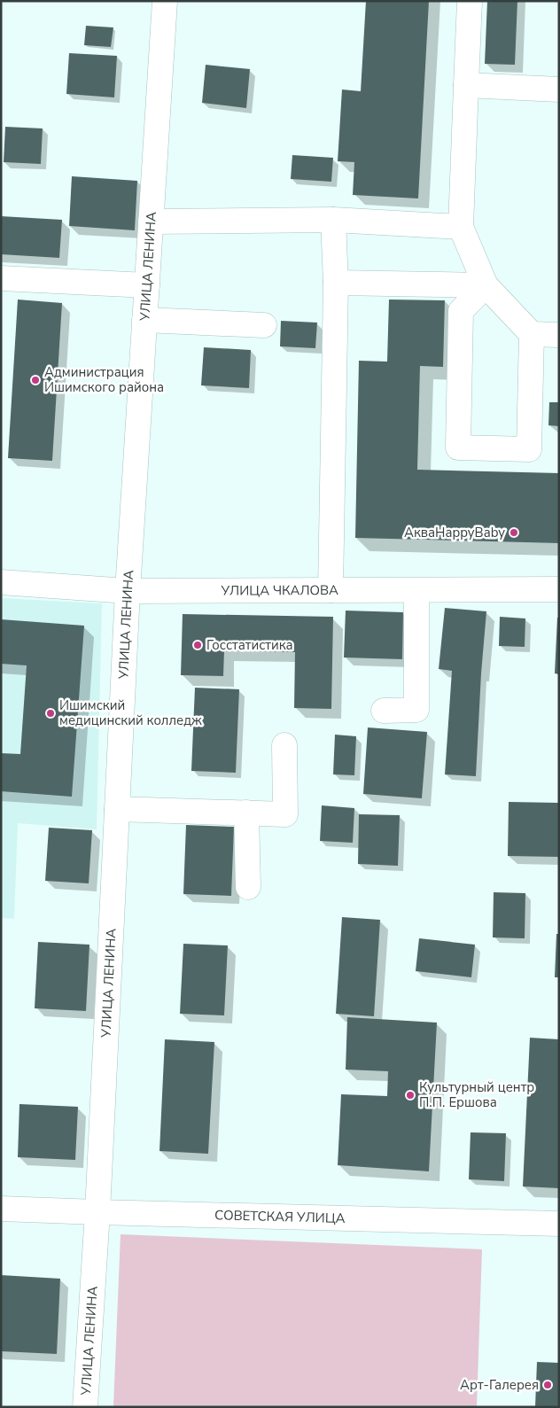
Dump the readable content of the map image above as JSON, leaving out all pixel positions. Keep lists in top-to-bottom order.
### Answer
{
  "streets": {
    "street": ["УЛИЦА ЛЕНИНА", "УЛИЦА ЧКАЛОВА", "СОВЕТСКАЯ УЛИЦА"]
  },
  "crossings": [
    ["УЛИЦА ЛЕНИНА", "УЛИЦА ЧКАЛОВА"],
    ["УЛИЦА ЛЕНИНА", "СОВЕТСКАЯ УЛИЦА"]
  ],
  "places": [
    "Администрация Ишимского района",
    "АкваHappyBaby",
    "Госстатистика",
    "Ишимский медицинский колледж",
    "Культурный центр П.П. Ершова",
    "Арт-Галерея"
  ]
}
